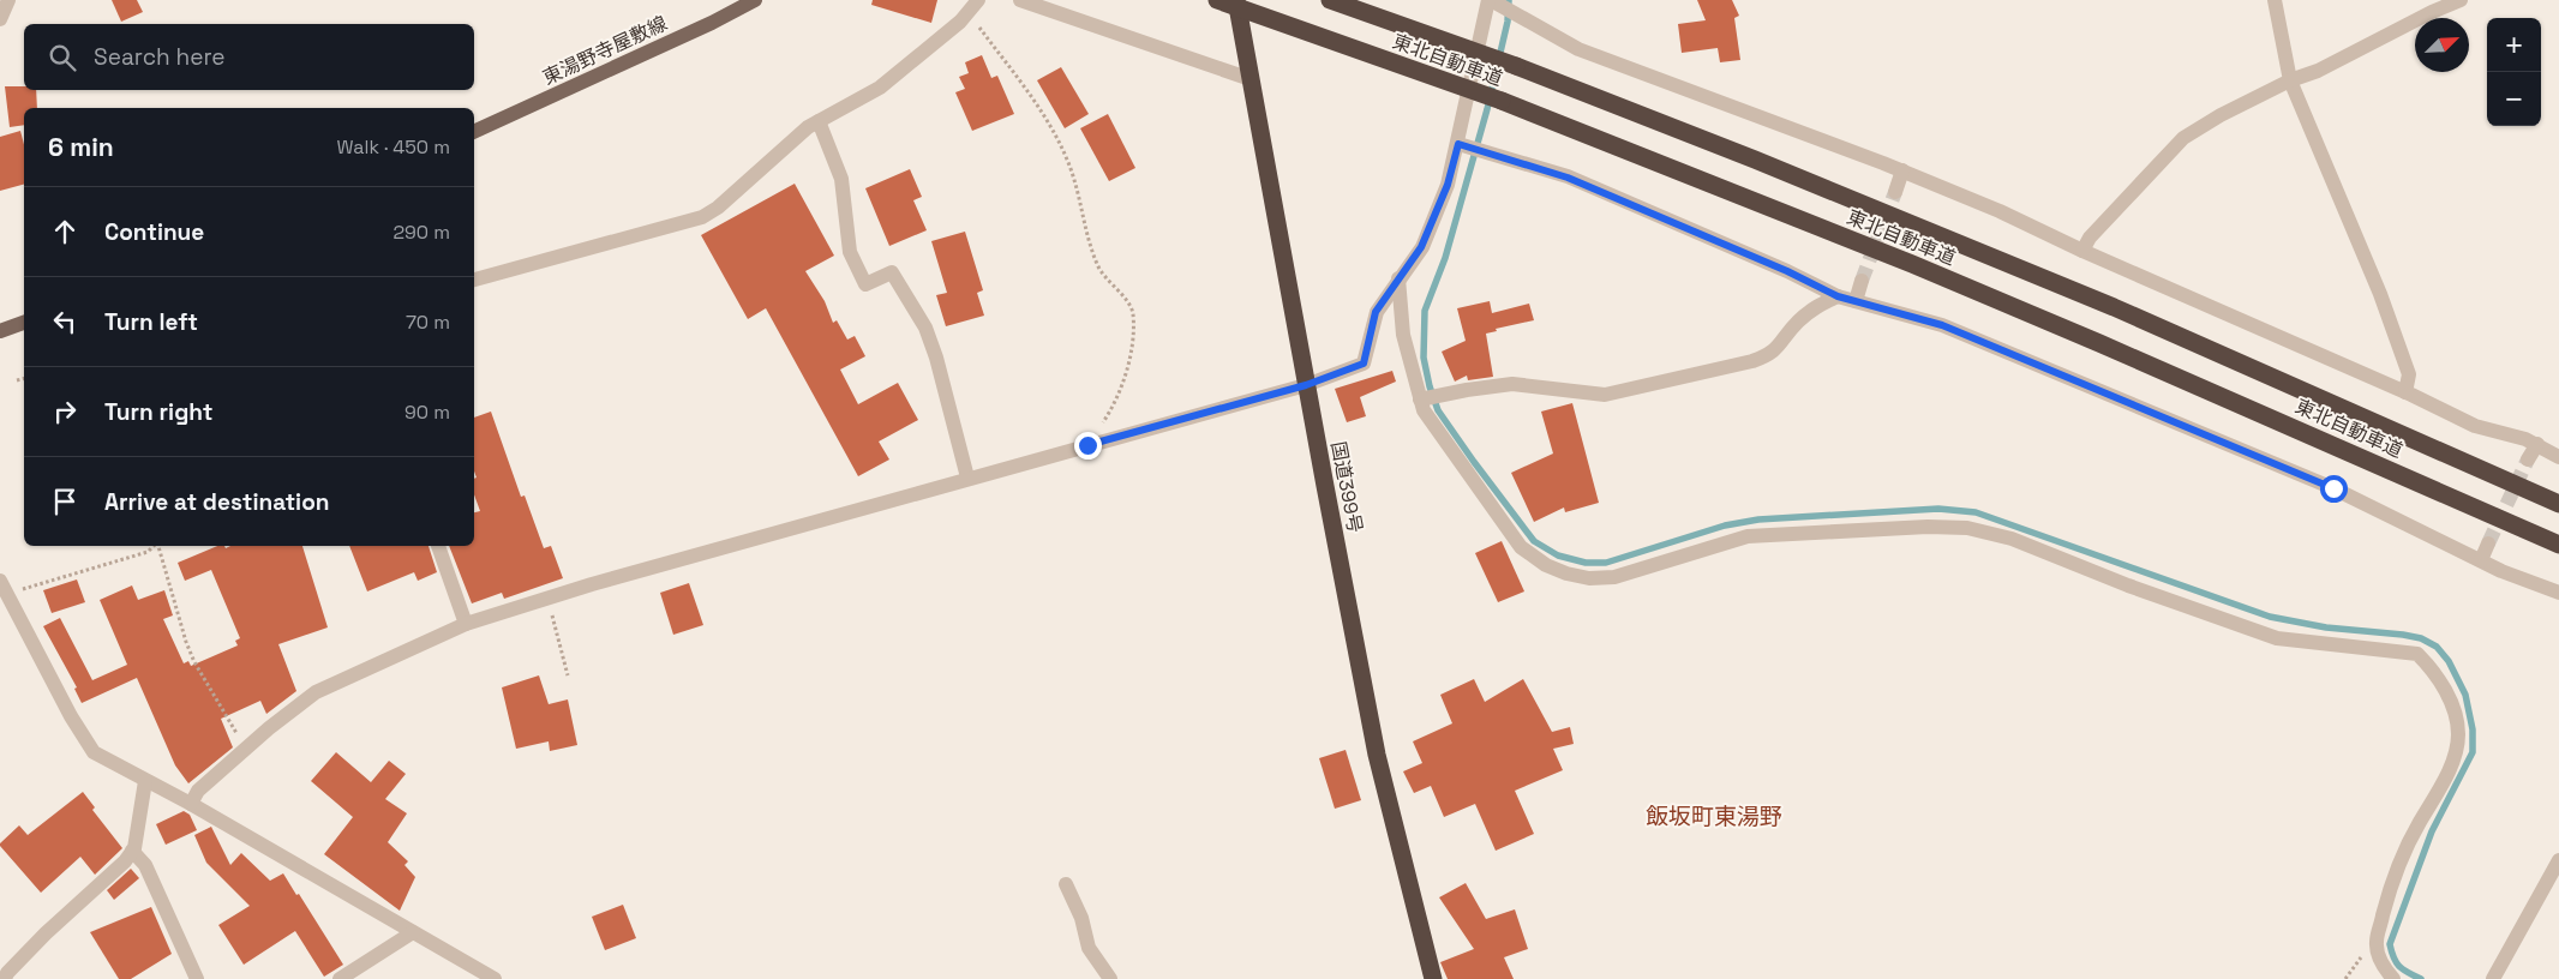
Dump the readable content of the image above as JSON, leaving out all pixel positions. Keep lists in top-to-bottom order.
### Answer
{
  "streets": {
    "highway": ["東北自動車道", "国道399号"],
    "main road": ["東湯野寺屋敷線"]
  },
  "districts": ["飯坂町東湯野"],
  "north": "top right",
  "page": {
    "map_buttons": ["+", "−"],
    "search": "Search here",
    "heading": ["6 min", "Walk · 450 m"],
    "list": [
      ["Continue", "290 m"],
      ["Turn left", "70 m"],
      ["Turn right", "90 m"],
      "Arrive at destination"
    ]
  }
}
